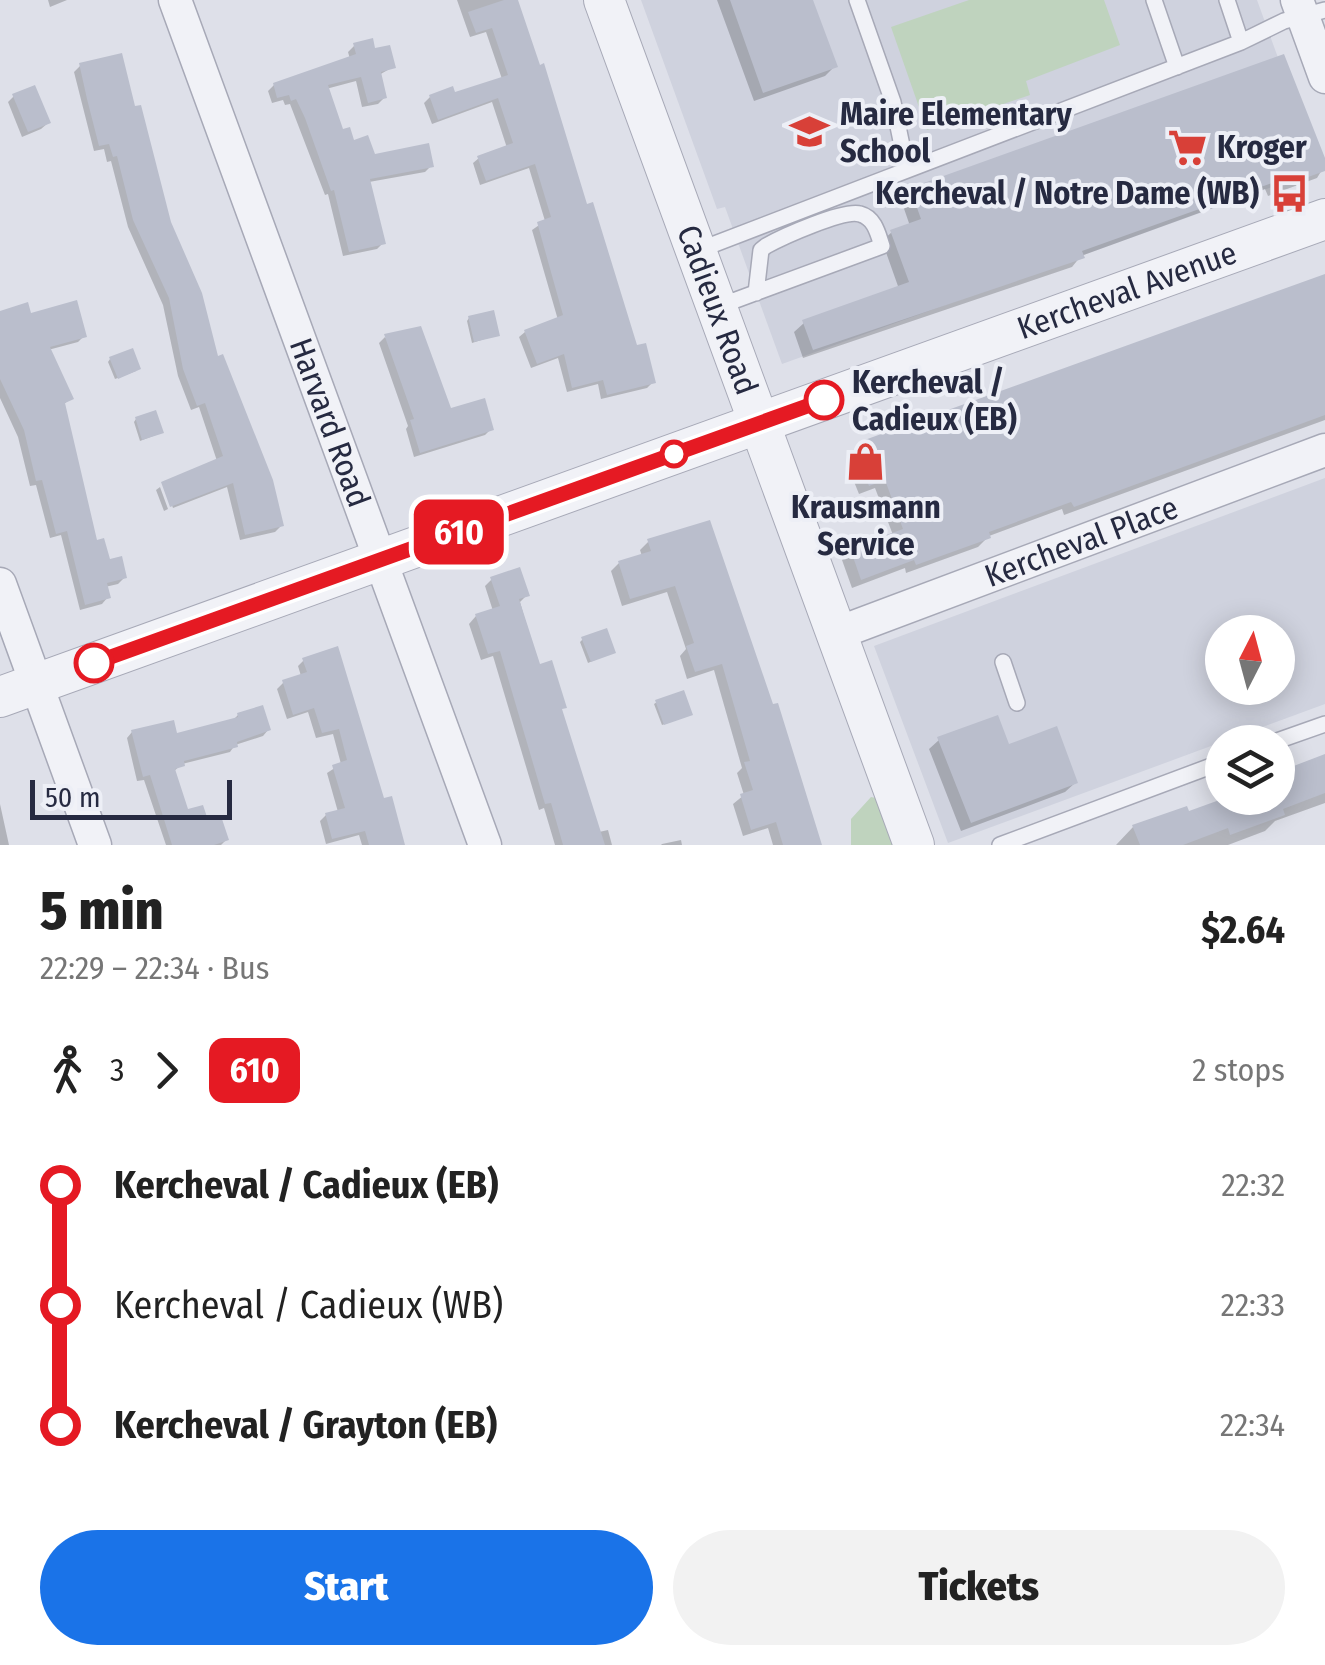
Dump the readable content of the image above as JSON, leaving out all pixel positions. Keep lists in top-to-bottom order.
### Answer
{
  "streets": {
    "street": [
      "Kercheval Avenue",
      "Cadieux Road",
      "Harvard Road",
      "Kercheval Place"
    ]
  },
  "crossings": [
    ["Kercheval Avenue", "Cadieux Road"],
    ["Kercheval Avenue", "Harvard Road"],
    ["Cadieux Road", "Kercheval Place"]
  ],
  "places": {
    "school or university": ["Maire Elementary School"],
    "supermarket": ["Kroger"],
    "bus stop": ["Kercheval / Notre Dame (WB)"],
    "other": ["Kercheval / Cadieux (EB)"],
    "shop": ["Krausmann Service"]
  },
  "lines": ["bus line 610"],
  "scale_bar": "50 m",
  "north": "top",
  "page": {
    "on_map": "610",
    "scale": "50 m",
    "heading": ["5 min", "22:29 – 22:34 · Bus", "$2.64"],
    "legs": ["3", "610", "2 stops"],
    "list": [
      {
        "name": "Kercheval / Cadieux (EB)",
        "value": "22:32"
      },
      {
        "name": "Kercheval / Cadieux (WB)",
        "value": "22:33"
      },
      {
        "name": "Kercheval / Grayton (EB)",
        "value": "22:34"
      }
    ],
    "buttons": ["Start", "Tickets"]
  }
}
